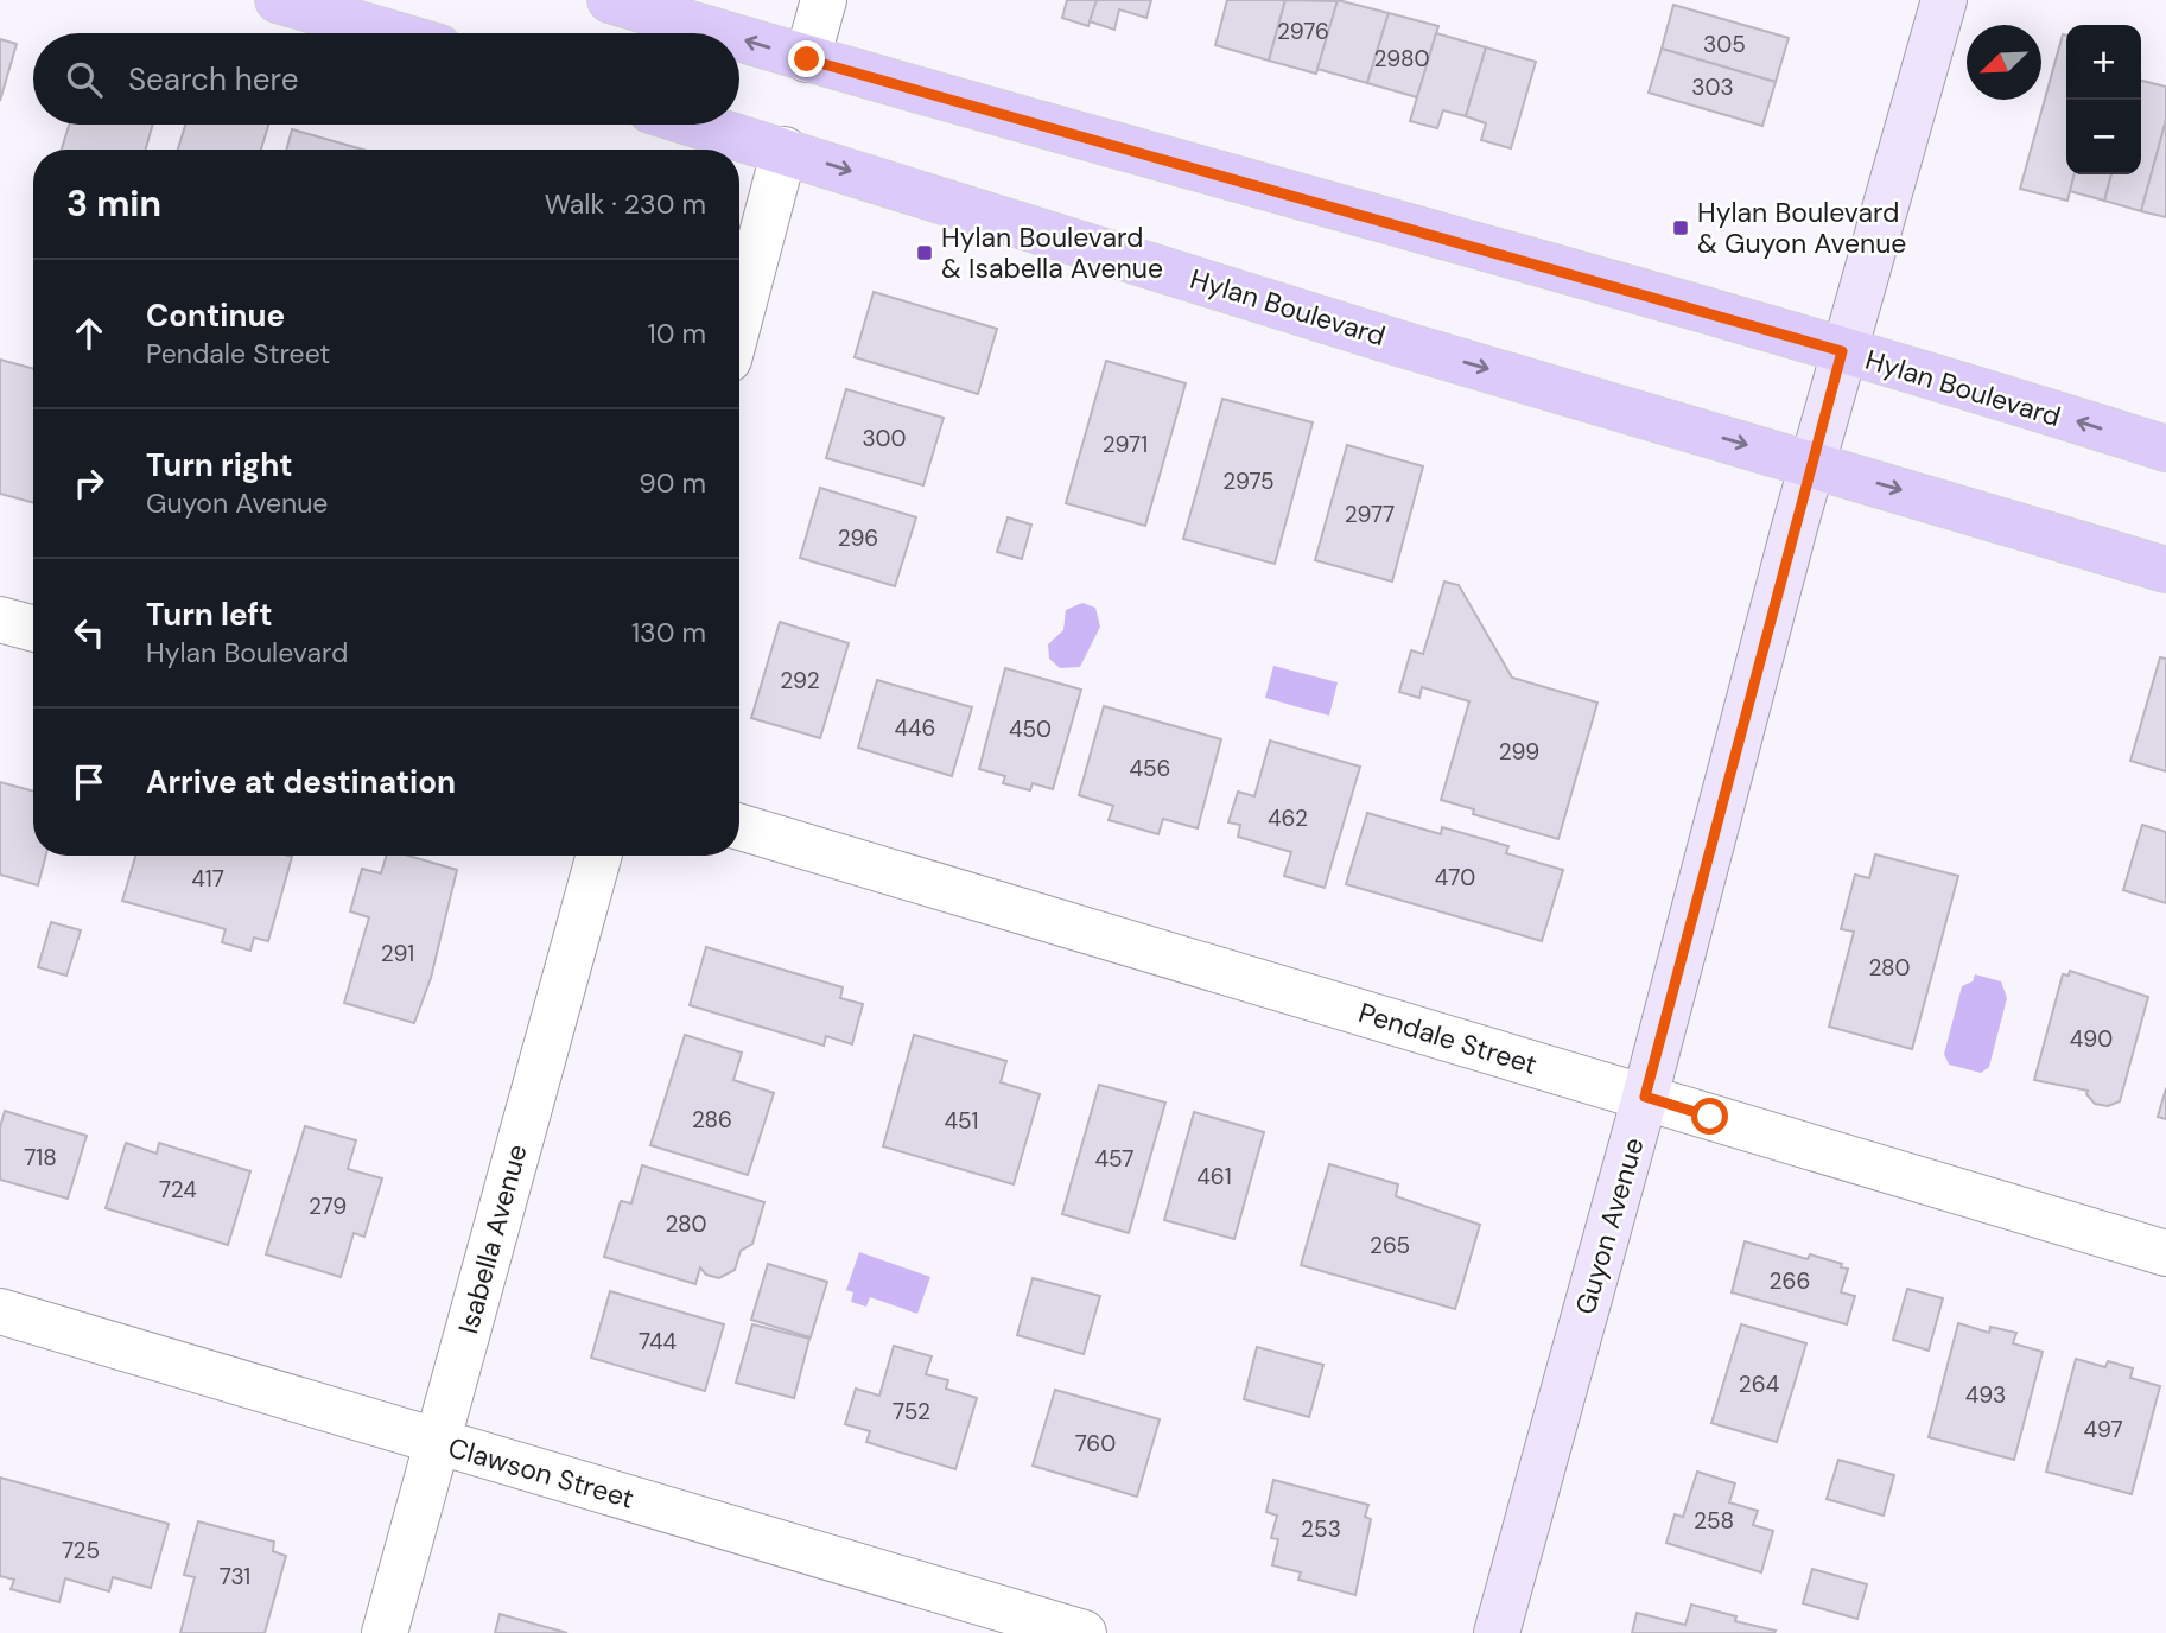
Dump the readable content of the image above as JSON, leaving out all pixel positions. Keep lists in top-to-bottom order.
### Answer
{
  "streets": {
    "main road": ["Hylan Boulevard"],
    "street": [
      "Pendale Street",
      "Guyon Avenue",
      "Isabella Avenue",
      "Clawson Street"
    ]
  },
  "crossings": [
    ["Hylan Boulevard", "Guyon Avenue"],
    ["Pendale Street", "Guyon Avenue"],
    ["Isabella Avenue", "Clawson Street"]
  ],
  "places": {
    "transit": ["Hylan Boulevard & Guyon Avenue", "Hylan Boulevard & Isabella Avenue"]
  },
  "house_numbers": [
    "2976",
    "305",
    "2980",
    "303",
    "300",
    "2971",
    "2975",
    "2977",
    "296",
    "292",
    "446",
    "450",
    "299",
    "456",
    "462",
    "470",
    "417",
    "291",
    "280",
    "490",
    "286",
    "451",
    "718",
    "457",
    "461",
    "724",
    "279",
    "280",
    "265",
    "266",
    "744",
    "264",
    "493",
    "752",
    "497",
    "760",
    "258",
    "253",
    "725",
    "731"
  ],
  "north": "bottom left",
  "page": {
    "map_buttons": ["+", "−"],
    "search": "Search here",
    "heading": ["3 min", "Walk · 230 m"],
    "list": [
      ["Continue", "Pendale Street", "10 m"],
      ["Turn right", "Guyon Avenue", "90 m"],
      ["Turn left", "Hylan Boulevard", "130 m"],
      "Arrive at destination"
    ]
  }
}
